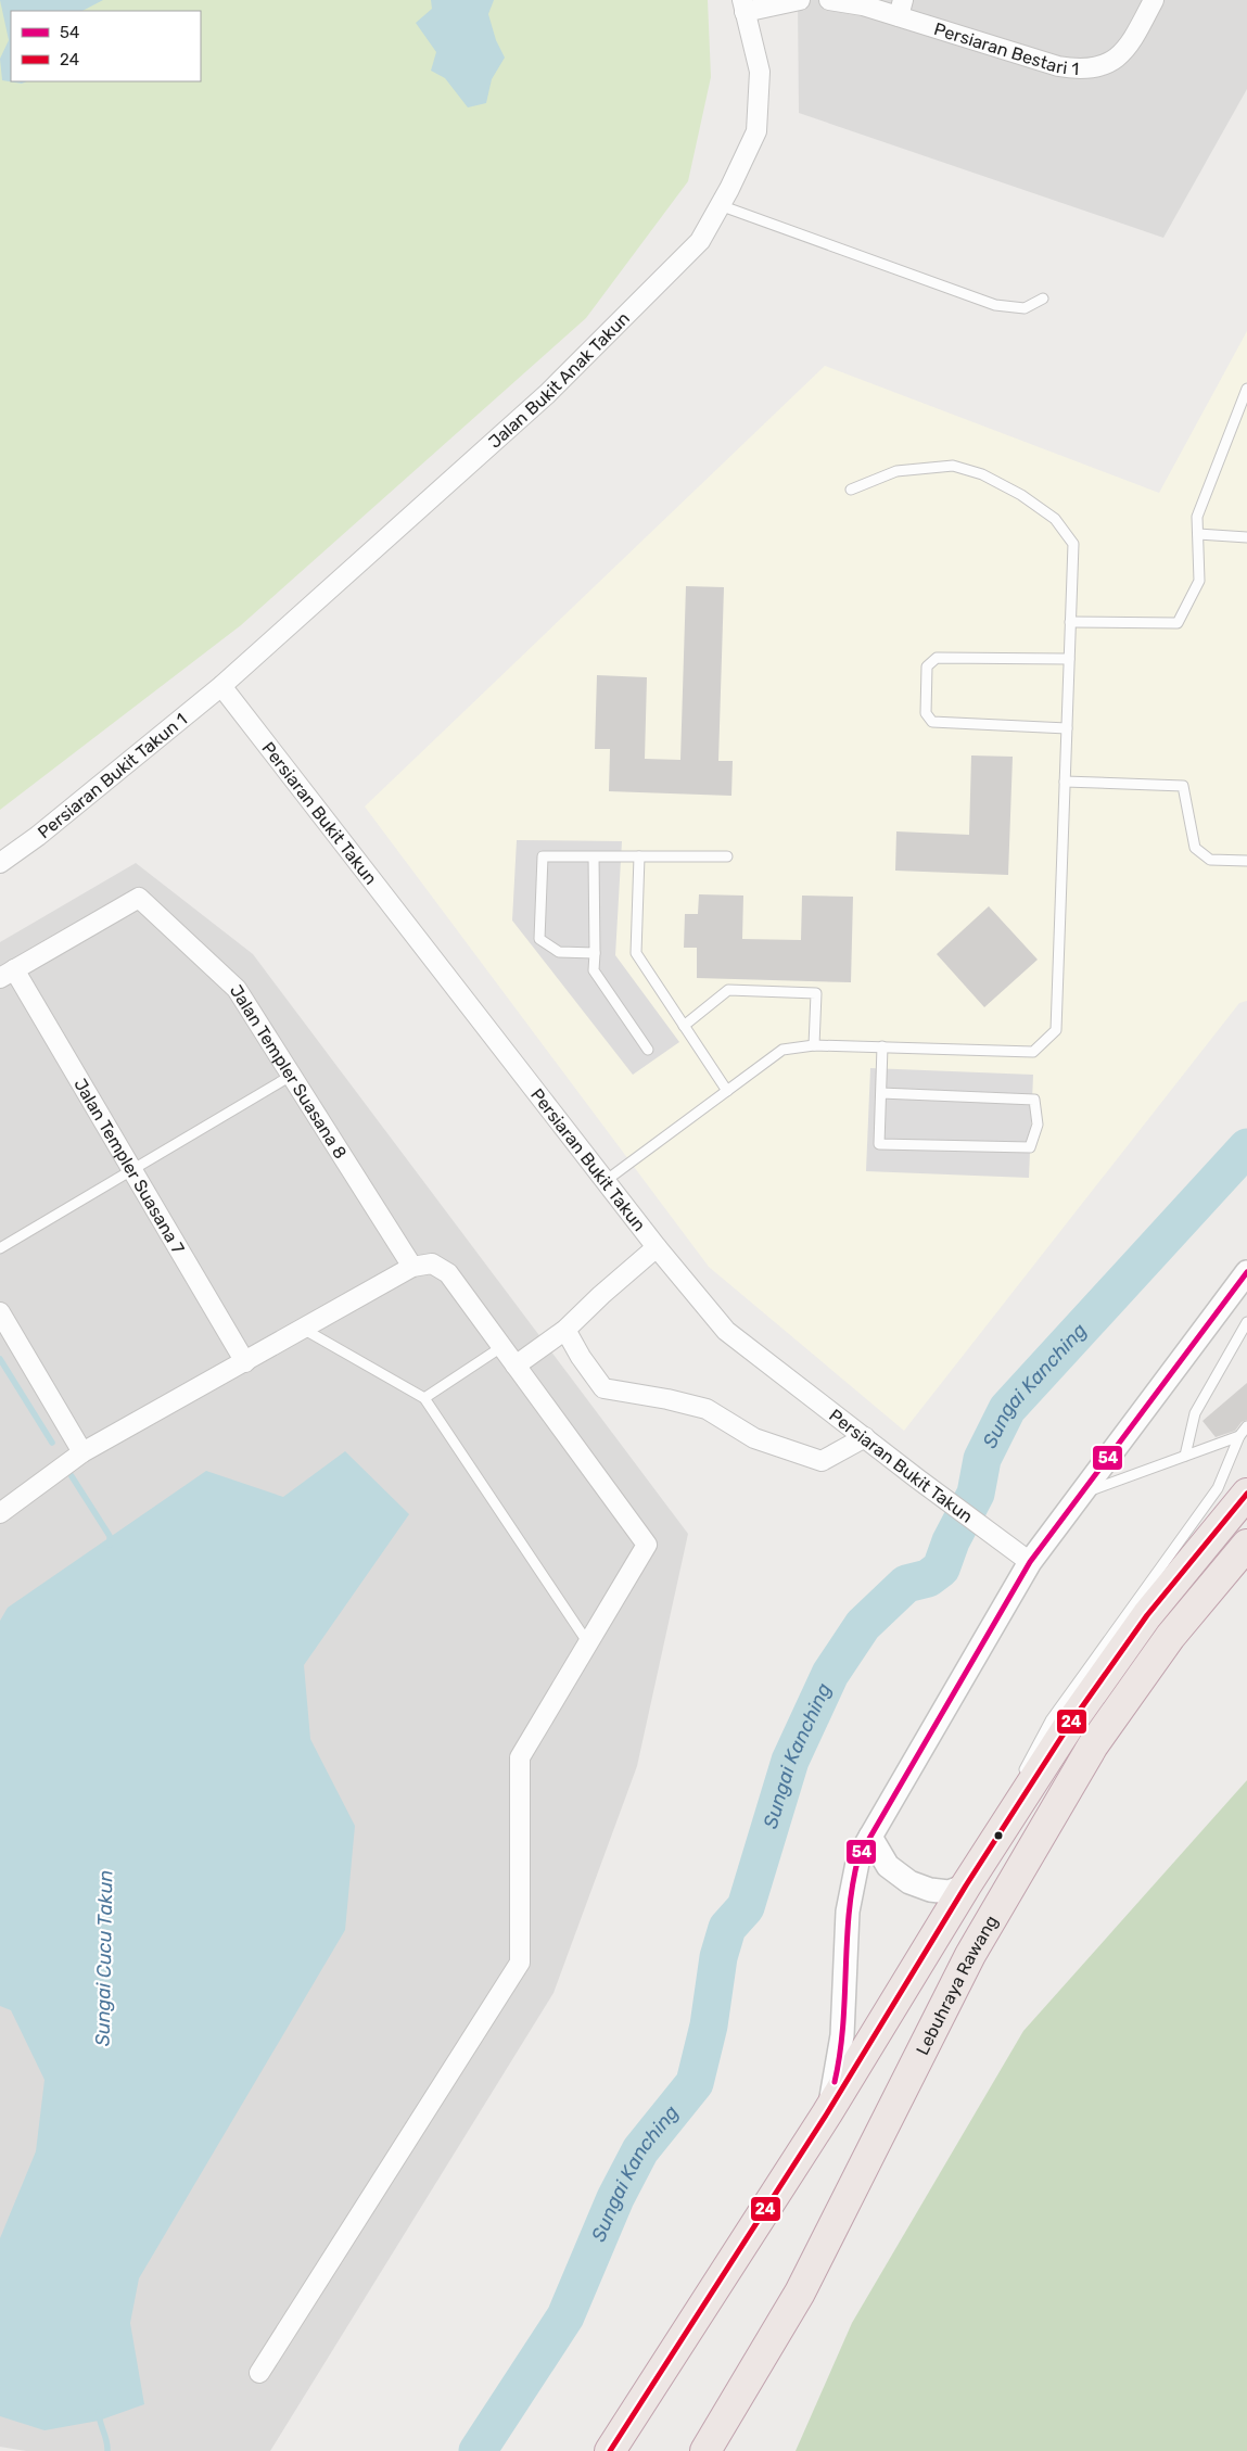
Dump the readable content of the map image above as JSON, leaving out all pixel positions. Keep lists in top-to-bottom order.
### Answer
{
  "streets": {
    "highway": ["Lebuhraya Rawang"],
    "street": [
      "Persiaran Bestari 1",
      "Jalan Bukit Anak Takun",
      "Persiaran Bukit Takun 1",
      "Persiaran Bukit Takun",
      "Jalan Templer Suasana 8",
      "Jalan Templer Suasana 7"
    ]
  },
  "crossings": [
    ["Jalan Bukit Anak Takun", "Persiaran Bukit Takun 1"],
    ["Jalan Bukit Anak Takun", "Persiaran Bukit Takun"],
    ["Persiaran Bukit Takun 1", "Persiaran Bukit Takun"],
    ["Jalan Templer Suasana 8", "Jalan Templer Suasana 7"]
  ],
  "water": ["Sungai Kanching", "Sungai Cucu Takun"],
  "lines": ["transit line 54", "transit line 24"],
  "legend": ["54", "24"]
}
